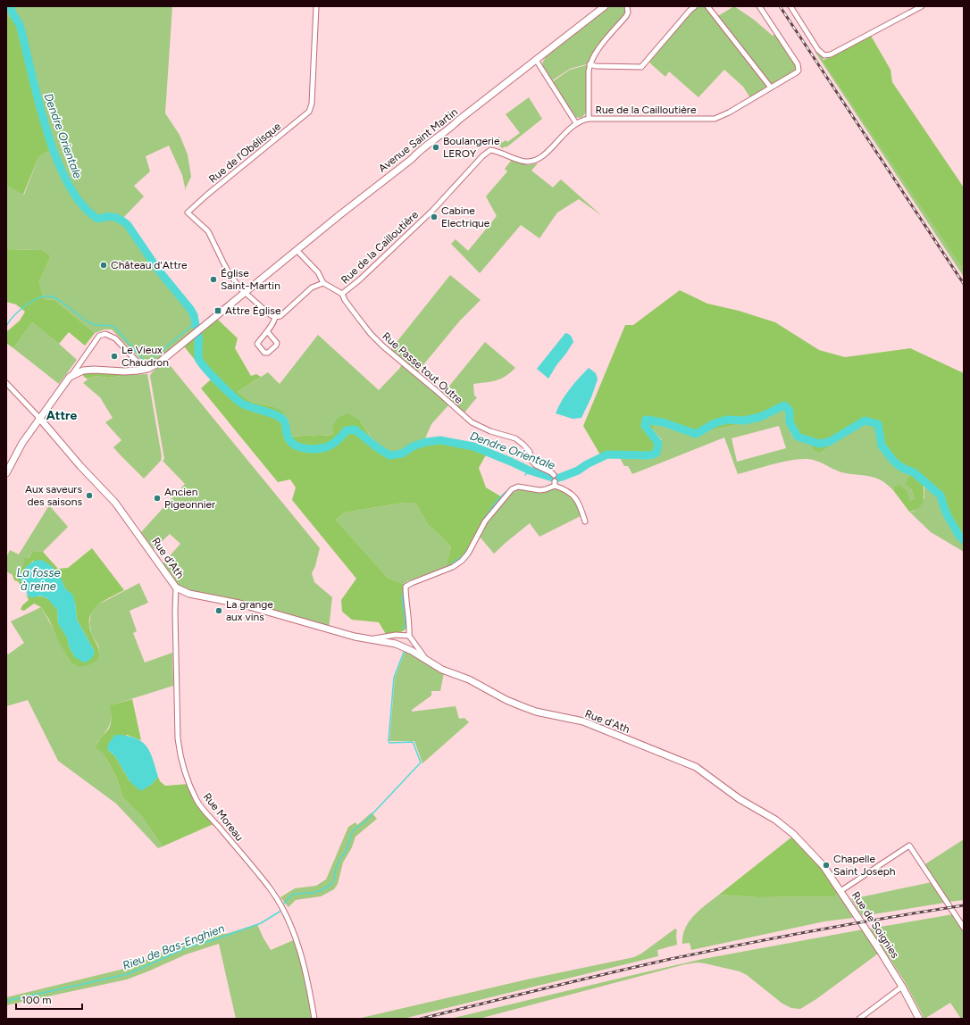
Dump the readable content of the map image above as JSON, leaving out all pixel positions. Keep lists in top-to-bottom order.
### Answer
{
  "streets": {
    "street": [
      "Rue de la Cailloutière",
      "Avenue Saint Martin",
      "Rue de l'Obélisque",
      "Rue Passe tout Outre",
      "Rue d'Ath",
      "Rue Moreau",
      "Rue de Soignies"
    ]
  },
  "crossings": [
    ["Rue de la Cailloutière", "Rue Passe tout Outre"],
    ["Avenue Saint Martin", "Rue de l'Obélisque"],
    ["Avenue Saint Martin", "Rue Passe tout Outre"],
    ["Rue d'Ath", "Rue Moreau"],
    ["Rue d'Ath", "Rue de Soignies"]
  ],
  "districts": ["Attre"],
  "water": ["Dendre Orientale", "La fosse à reine", "Rieu de Bas-Enghien"],
  "places": {
    "other": [
      "Boulangerie LEROY",
      "Cabine Electrique",
      "Château d'Attre",
      "Église Saint-Martin",
      "Le Vieux Chaudron",
      "Aux saveurs des saisons",
      "Ancien Pigeonnier",
      "La grange aux vins",
      "Chapelle Saint Joseph"
    ],
    "transit": ["Attre Église"]
  },
  "scale_bar": "100 m"
}
